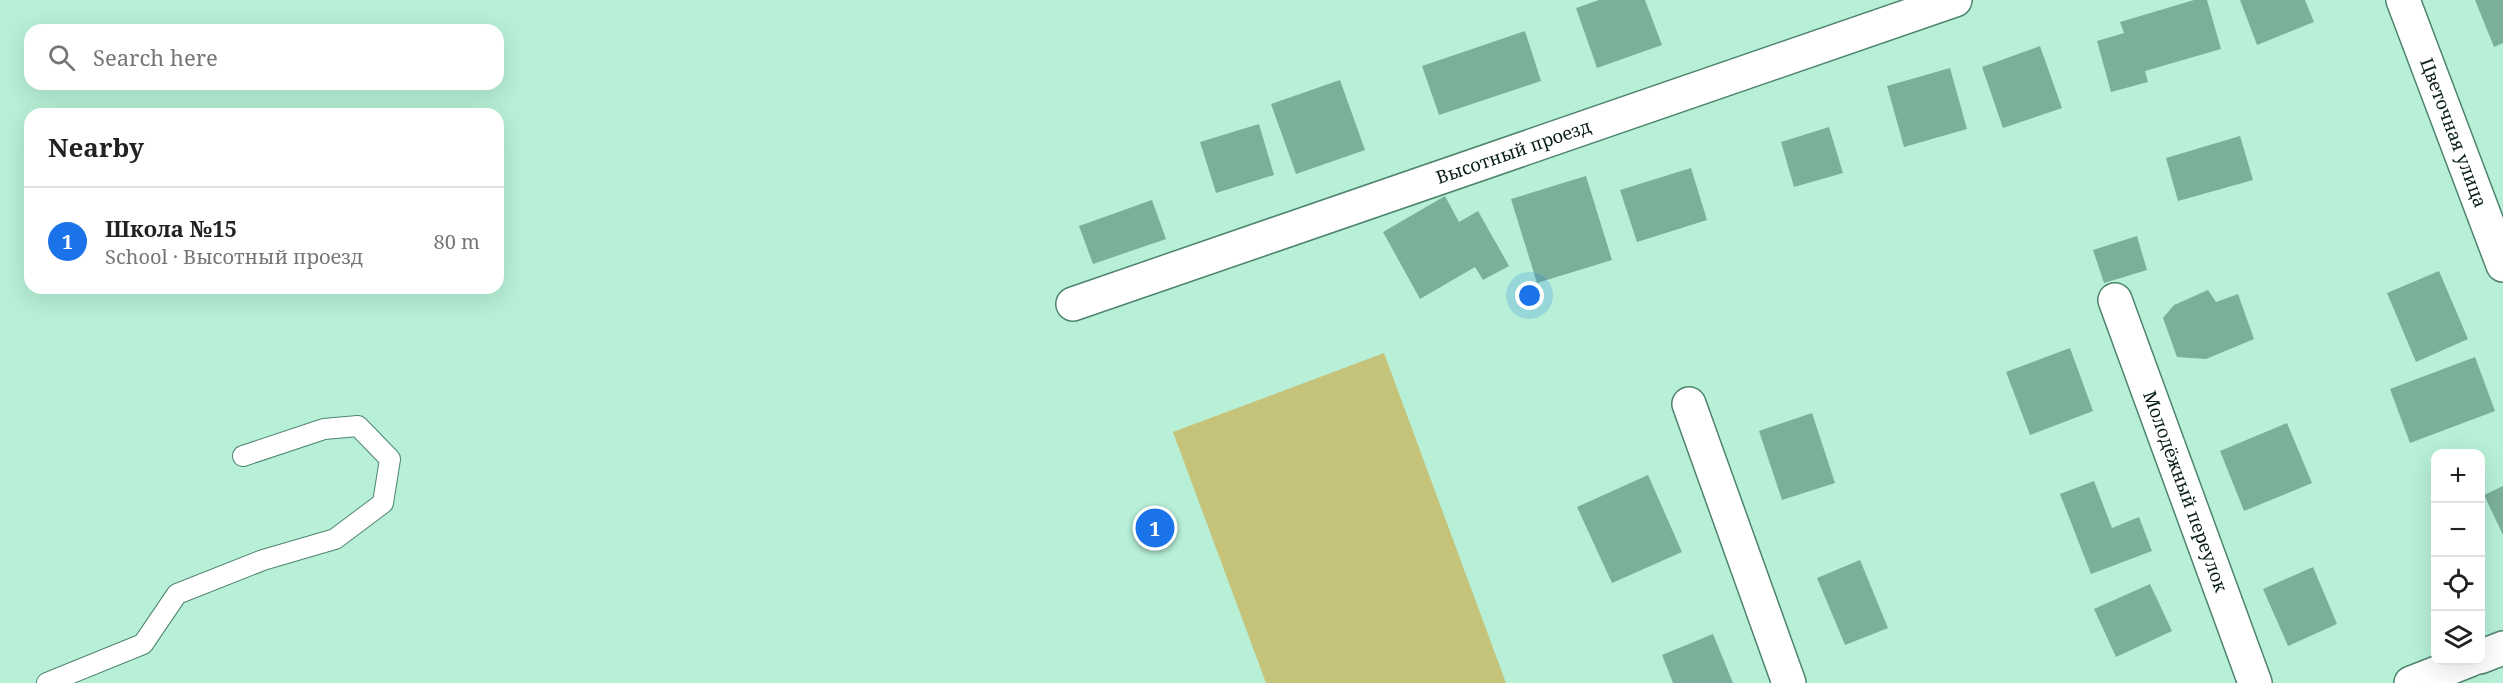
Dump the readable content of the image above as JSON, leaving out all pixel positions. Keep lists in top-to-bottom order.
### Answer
{
  "streets": {
    "street": ["Цветочная улица", "Высотный проезд", "Молодёжный переулок"]
  },
  "page": {
    "search": "Search here",
    "heading": "Nearby",
    "list": [
      {
        "mark": "1",
        "name": "Школа №15",
        "note": "School · Высотный проезд",
        "value": "80 m"
      }
    ],
    "map_buttons": ["+", "−"],
    "pins": "1"
  }
}
